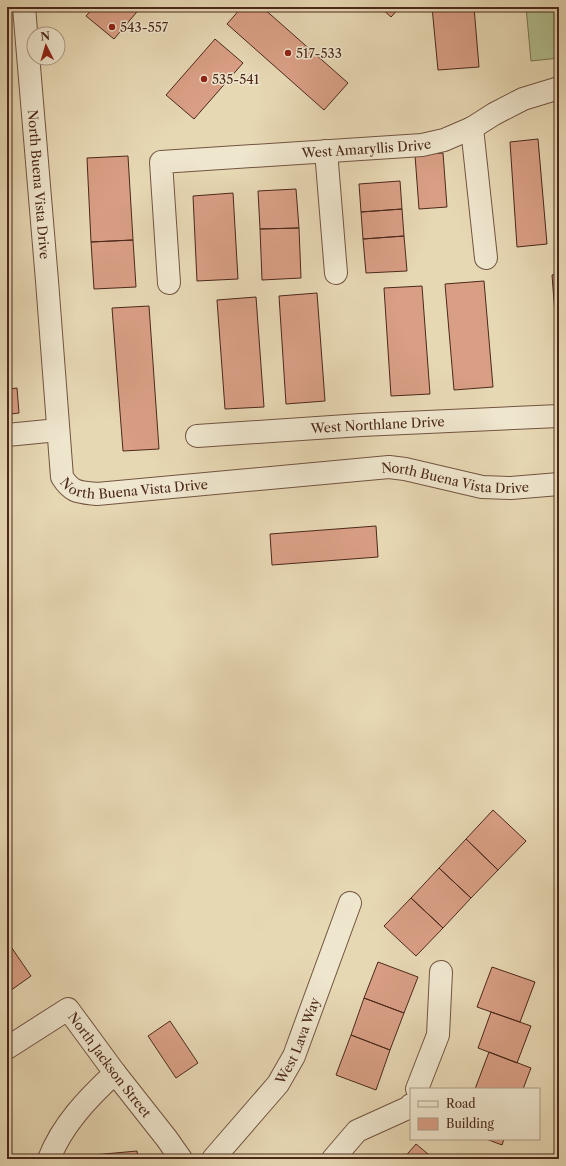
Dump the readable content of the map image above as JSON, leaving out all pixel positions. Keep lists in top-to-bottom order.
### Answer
{
  "streets": {
    "street": [
      "West Amaryllis Drive",
      "North Buena Vista Drive",
      "West Northlane Drive",
      "West Lava Way",
      "North Jackson Street"
    ]
  },
  "places": ["543-557", "517-533", "535-541"],
  "legend": ["Road", "Building"],
  "north": "top"
}
